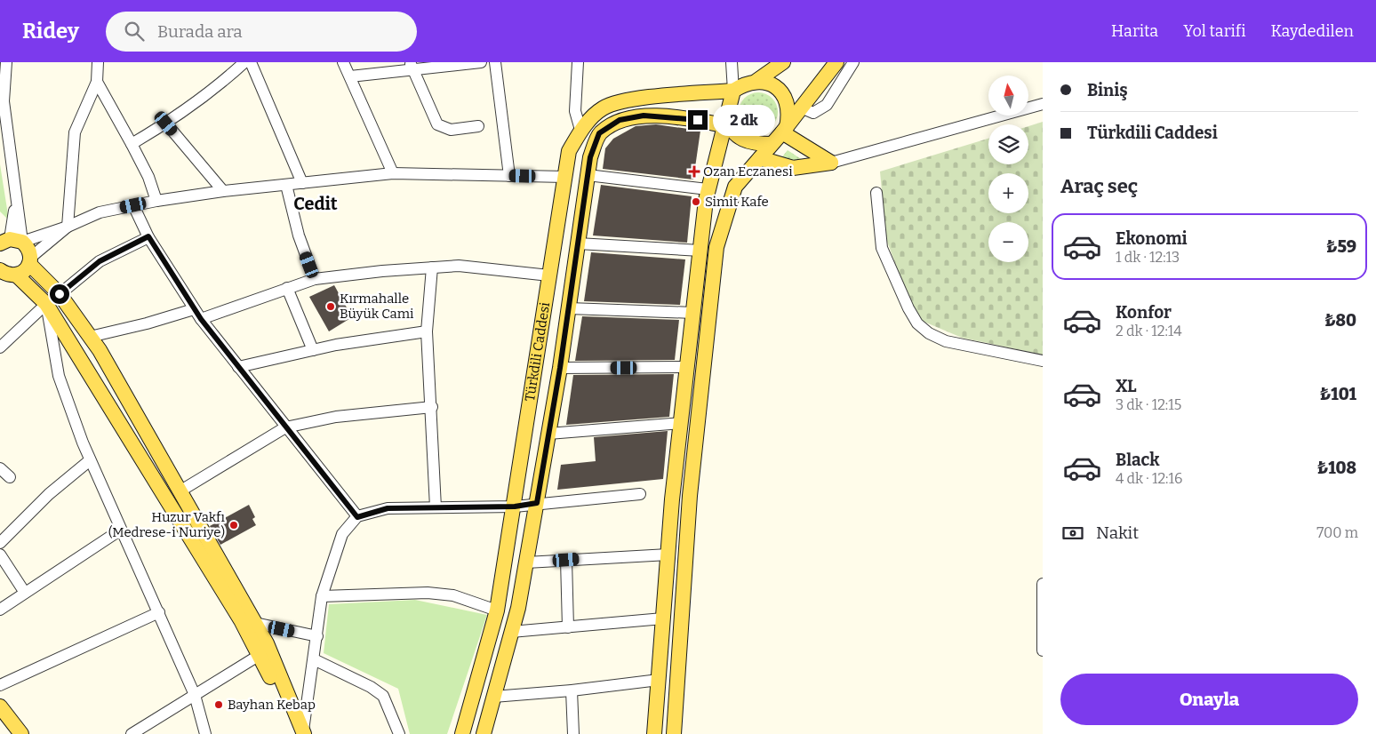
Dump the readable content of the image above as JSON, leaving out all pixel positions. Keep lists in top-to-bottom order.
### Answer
{
  "streets": {
    "main road": ["Türkdili Caddesi"]
  },
  "districts": ["Cedit"],
  "places": {
    "health": ["Ozan Eczanesi"],
    "other": [
      "Simit Kafe",
      "Kırmahalle Büyük Cami",
      "Huzur Vakfı (Medrese-i Nuriye)",
      "Bayhan Kebap"
    ]
  },
  "north": "top",
  "page": {
    "header": "Ridey",
    "search": "Burada ara",
    "nav": ["Harita", "Yol tarifi", "Kaydedilen"],
    "banner": ["Biniş", "Türkdili Caddesi"],
    "map_buttons": ["+", "−"],
    "bubble": "2 dk",
    "heading": "Araç seç",
    "list": [
      {
        "name": "Ekonomi",
        "note": "1 dk · 12:13",
        "value": "₺59"
      },
      {
        "name": "Konfor",
        "note": "2 dk · 12:14",
        "value": "₺80"
      },
      {
        "name": "XL",
        "note": "3 dk · 12:15",
        "value": "₺101"
      },
      {
        "name": "Black",
        "note": "4 dk · 12:16",
        "value": "₺108"
      }
    ],
    "pay": ["Nakit", "700 m"],
    "buttons": "Onayla"
  }
}
